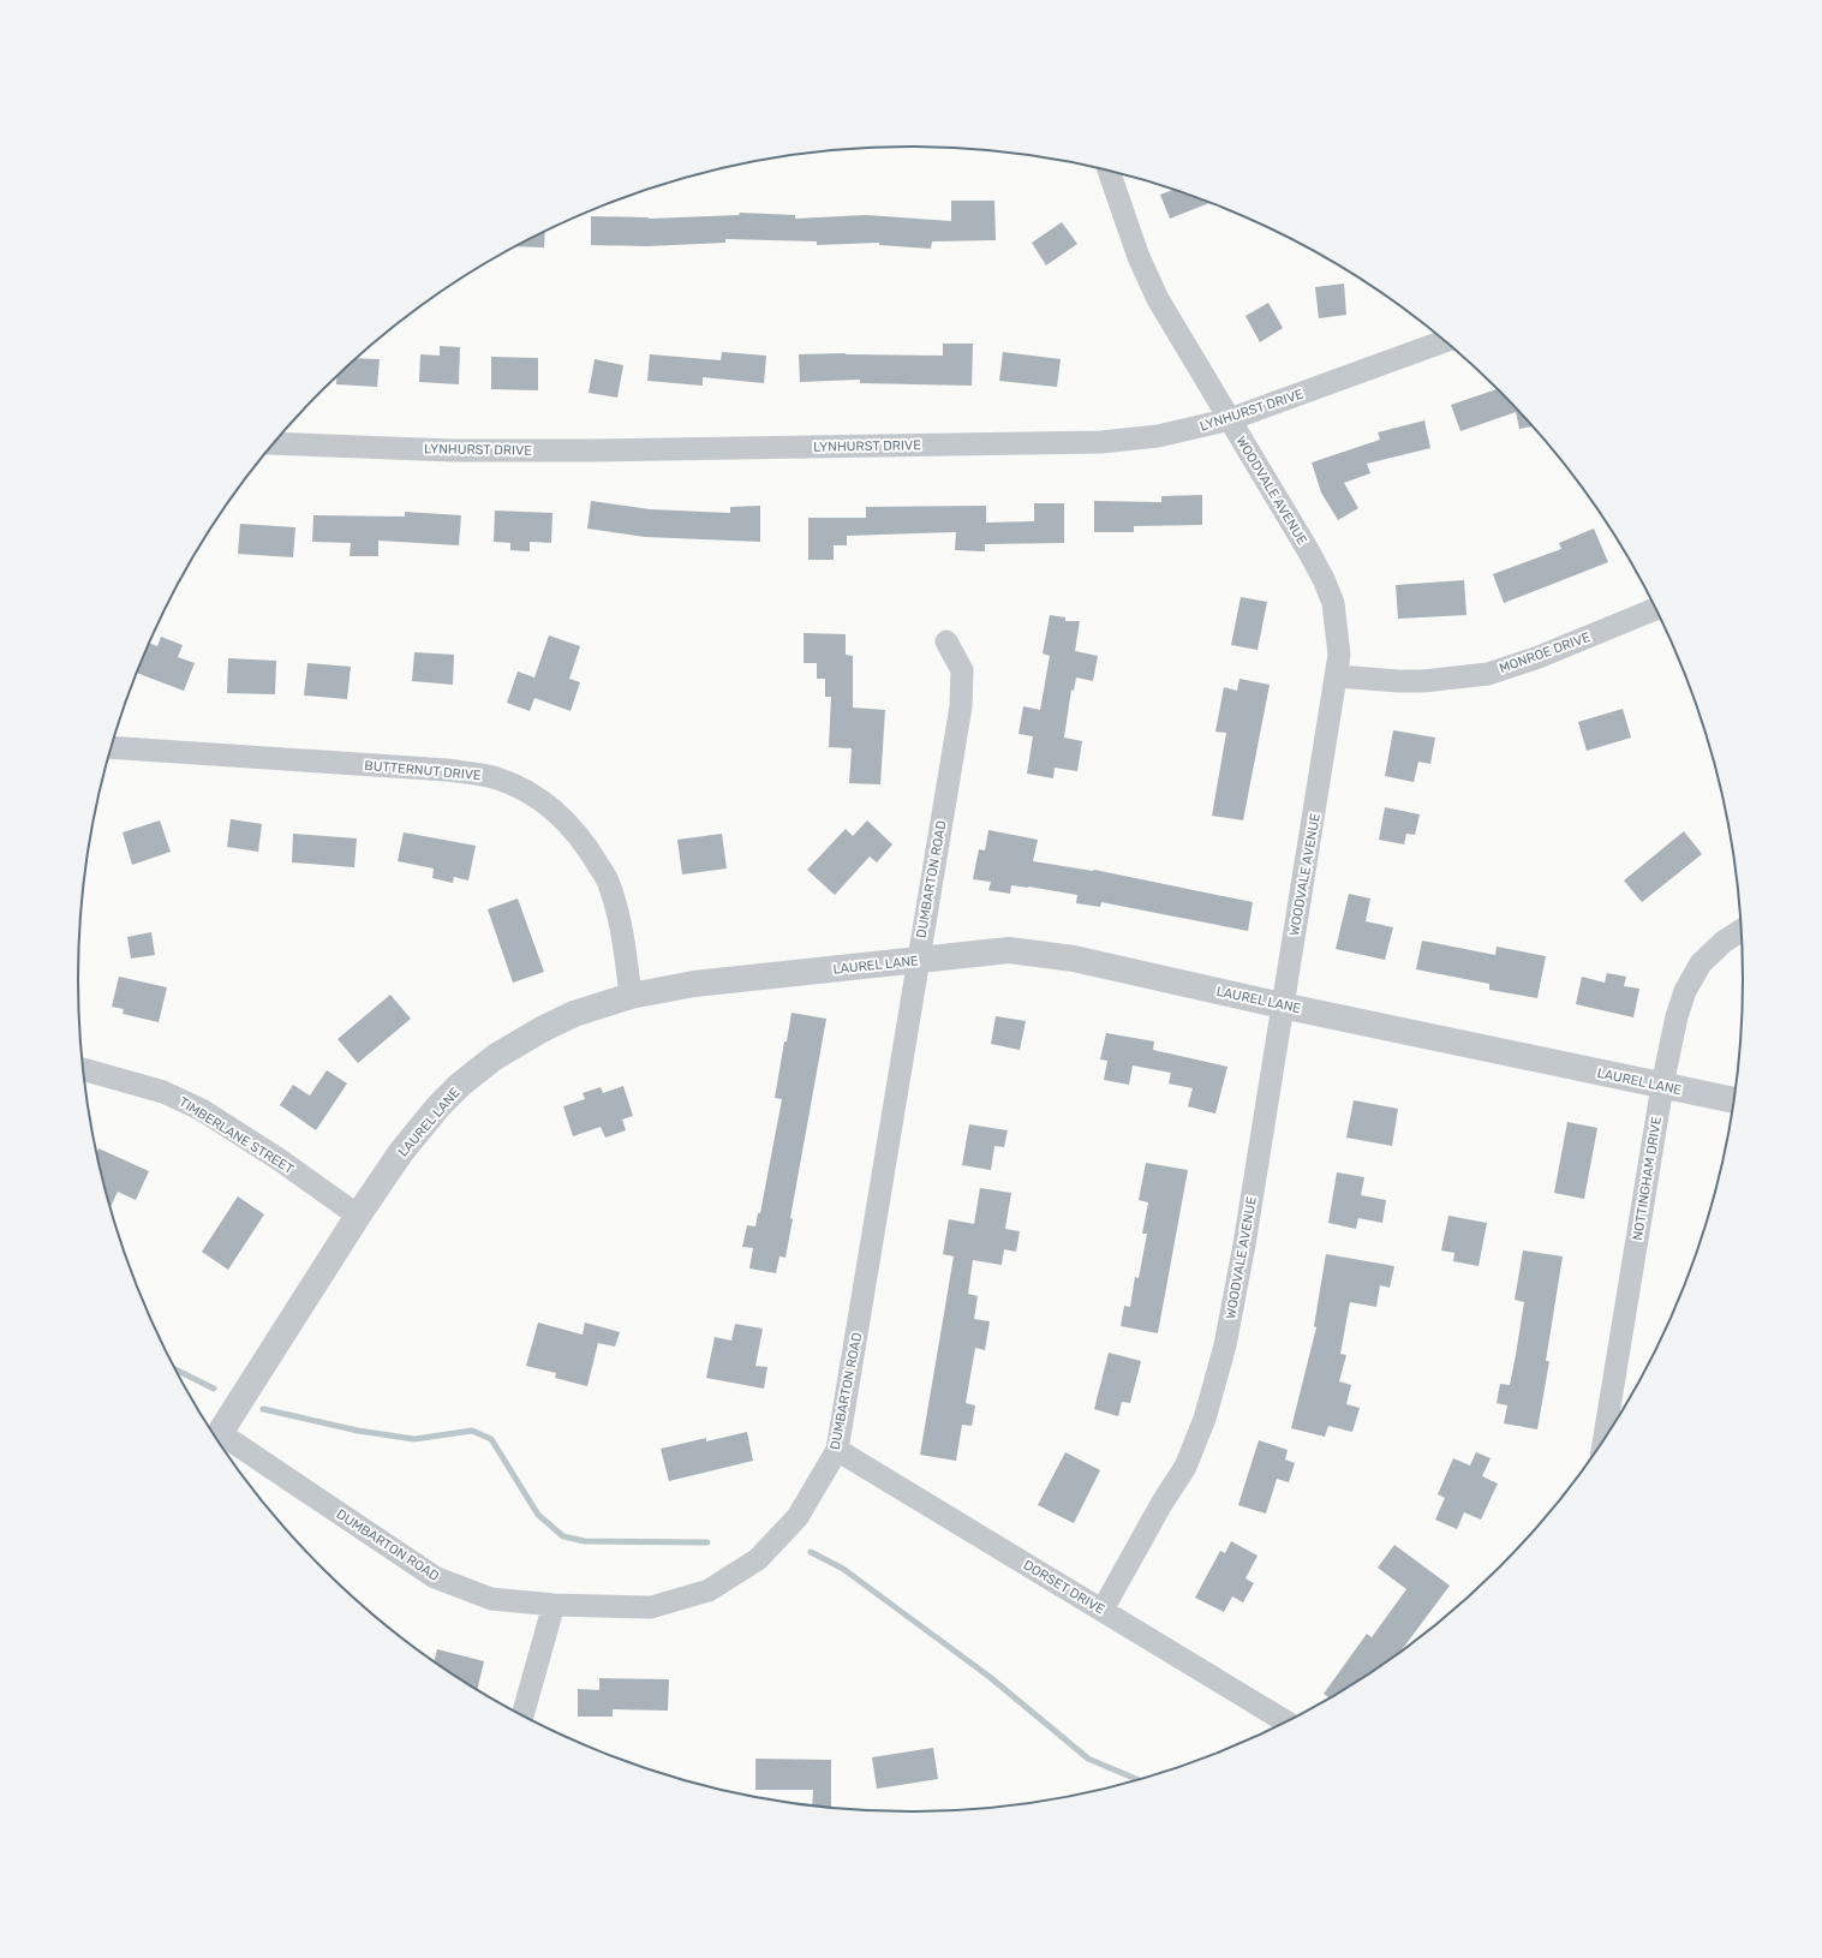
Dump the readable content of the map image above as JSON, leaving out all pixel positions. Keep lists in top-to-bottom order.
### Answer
{
  "streets": {
    "street": [
      "LYNHURST DRIVE",
      "WOODVALE AVENUE",
      "MONROE DRIVE",
      "BUTTERNUT DRIVE",
      "DUMBARTON ROAD",
      "LAUREL LANE",
      "TIMBERLANE STREET",
      "NOTTINGHAM DRIVE",
      "DORSET DRIVE"
    ]
  },
  "crossings": [
    ["LYNHURST DRIVE", "WOODVALE AVENUE"],
    ["WOODVALE AVENUE", "MONROE DRIVE"],
    ["WOODVALE AVENUE", "LAUREL LANE"],
    ["WOODVALE AVENUE", "DORSET DRIVE"],
    ["BUTTERNUT DRIVE", "LAUREL LANE"],
    ["DUMBARTON ROAD", "LAUREL LANE"],
    ["DUMBARTON ROAD", "DORSET DRIVE"],
    ["LAUREL LANE", "TIMBERLANE STREET"],
    ["LAUREL LANE", "NOTTINGHAM DRIVE"]
  ]
}
